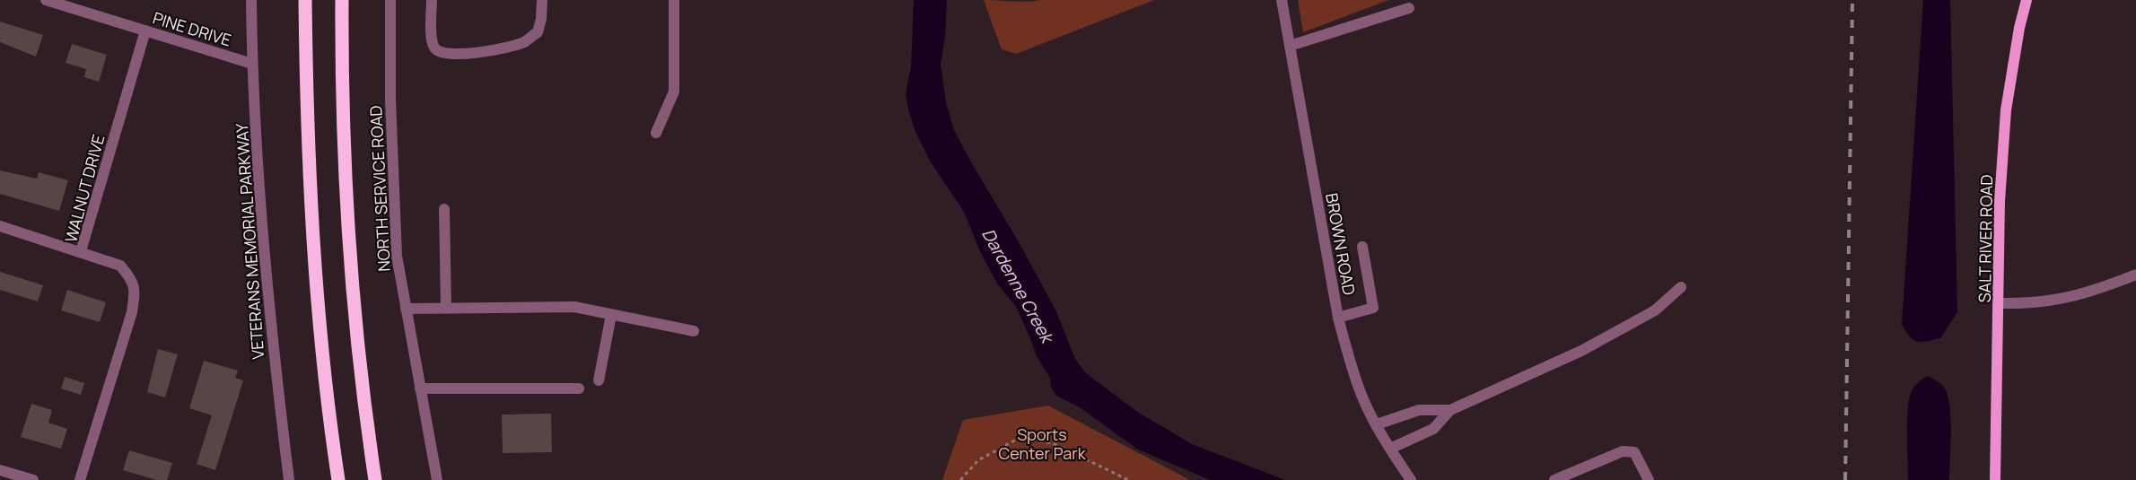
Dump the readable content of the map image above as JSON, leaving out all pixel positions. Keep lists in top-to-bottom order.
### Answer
{
  "streets": {
    "main road": ["SALT RIVER ROAD"],
    "street": [
      "PINE DRIVE",
      "WALNUT DRIVE",
      "NORTH SERVICE ROAD",
      "VETERANS MEMORIAL PARKWAY",
      "BROWN ROAD"
    ]
  },
  "crossings": [
    ["PINE DRIVE", "WALNUT DRIVE"],
    ["PINE DRIVE", "VETERANS MEMORIAL PARKWAY"]
  ],
  "water": ["Dardenne Creek"],
  "parks": ["Sports Center Park"]
}
